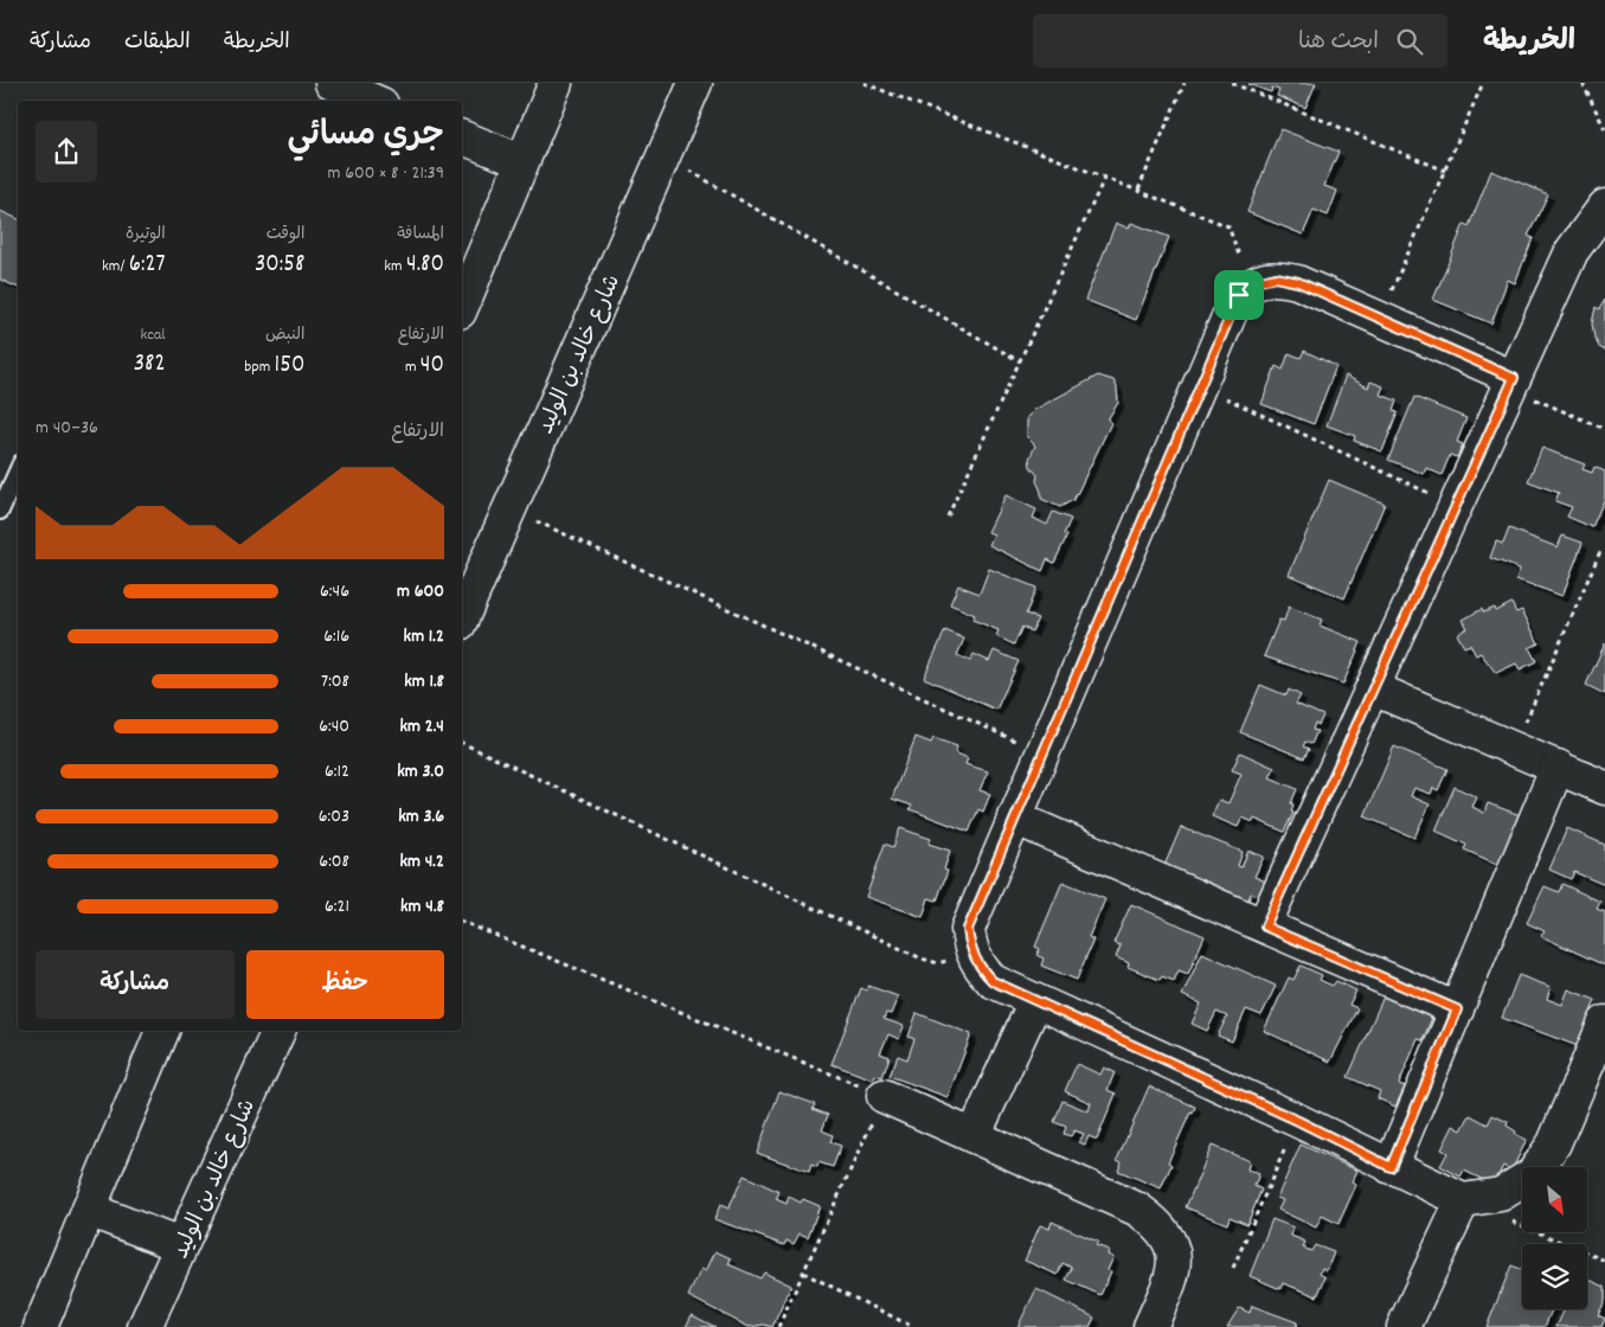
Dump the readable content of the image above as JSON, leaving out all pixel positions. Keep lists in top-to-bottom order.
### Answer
{
  "streets": {
    "street": ["شارع خالد بن الوليد"]
  },
  "north": "bottom right",
  "page": {
    "header": "الخريطة",
    "search": "ابحث هنا",
    "nav": ["الخريطة", "الطبقات", "مشاركة"],
    "heading": ["جري مسائي", "21:39 · 8 × 600 m"],
    "stats": [
      ["المسافة", "4.80 km"],
      ["الوقت", "30:58"],
      ["الوتيرة", "6:27 /km"],
      ["الارتفاع", "40 m"],
      ["النبض", "150 bpm"],
      ["kcal", "382"]
    ],
    "chart": ["الارتفاع", "36–40 m"],
    "list": [
      {
        "name": "600 m",
        "note": "6:46"
      },
      {
        "name": "1.2 km",
        "note": "6:16"
      },
      {
        "name": "1.8 km",
        "note": "7:08"
      },
      {
        "name": "2.4 km",
        "note": "6:40"
      },
      {
        "name": "3.0 km",
        "note": "6:12"
      },
      {
        "name": "3.6 km",
        "note": "6:03"
      },
      {
        "name": "4.2 km",
        "note": "6:08"
      },
      {
        "name": "4.8 km",
        "note": "6:21"
      }
    ],
    "buttons": ["حفظ", "مشاركة"]
  }
}
